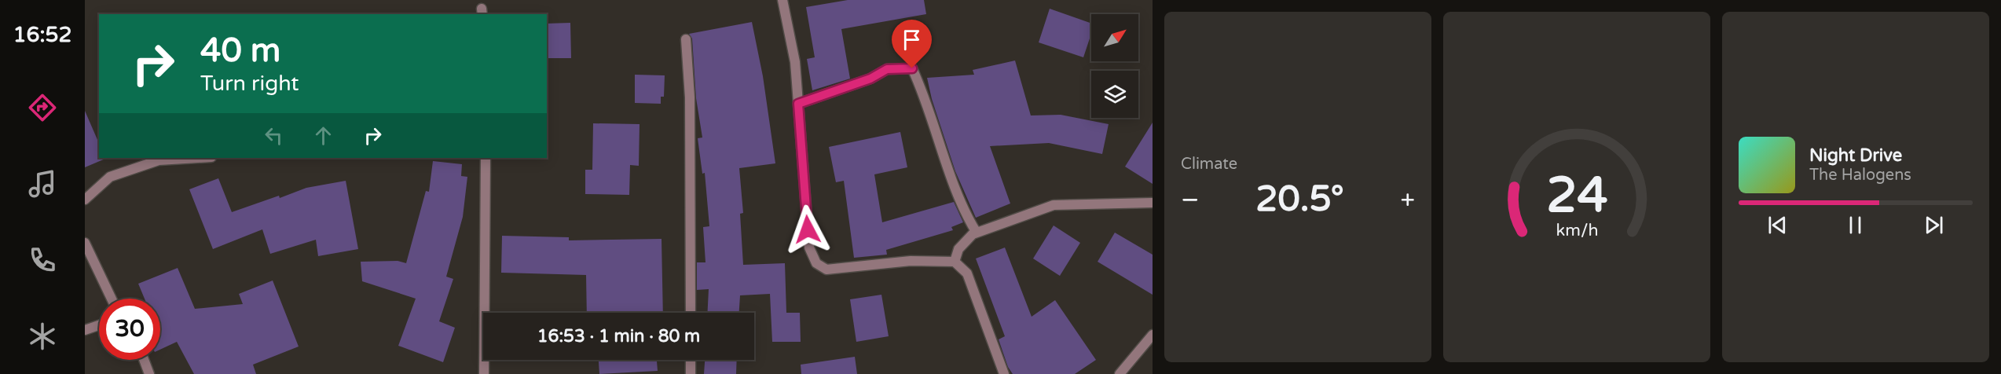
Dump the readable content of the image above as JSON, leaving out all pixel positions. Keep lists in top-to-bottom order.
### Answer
{
  "north": "top right",
  "page": {
    "tabs": "16:52",
    "tile": "Climate",
    "turn": ["40 m", "Turn right"],
    "song": ["Night Drive", "The Halogens"],
    "heat": ["−", "20.5°", "+"],
    "limit": "30",
    "trip": "16:53 · 1 min · 80 m",
    "gauge": ["24", "km/h"]
  }
}
